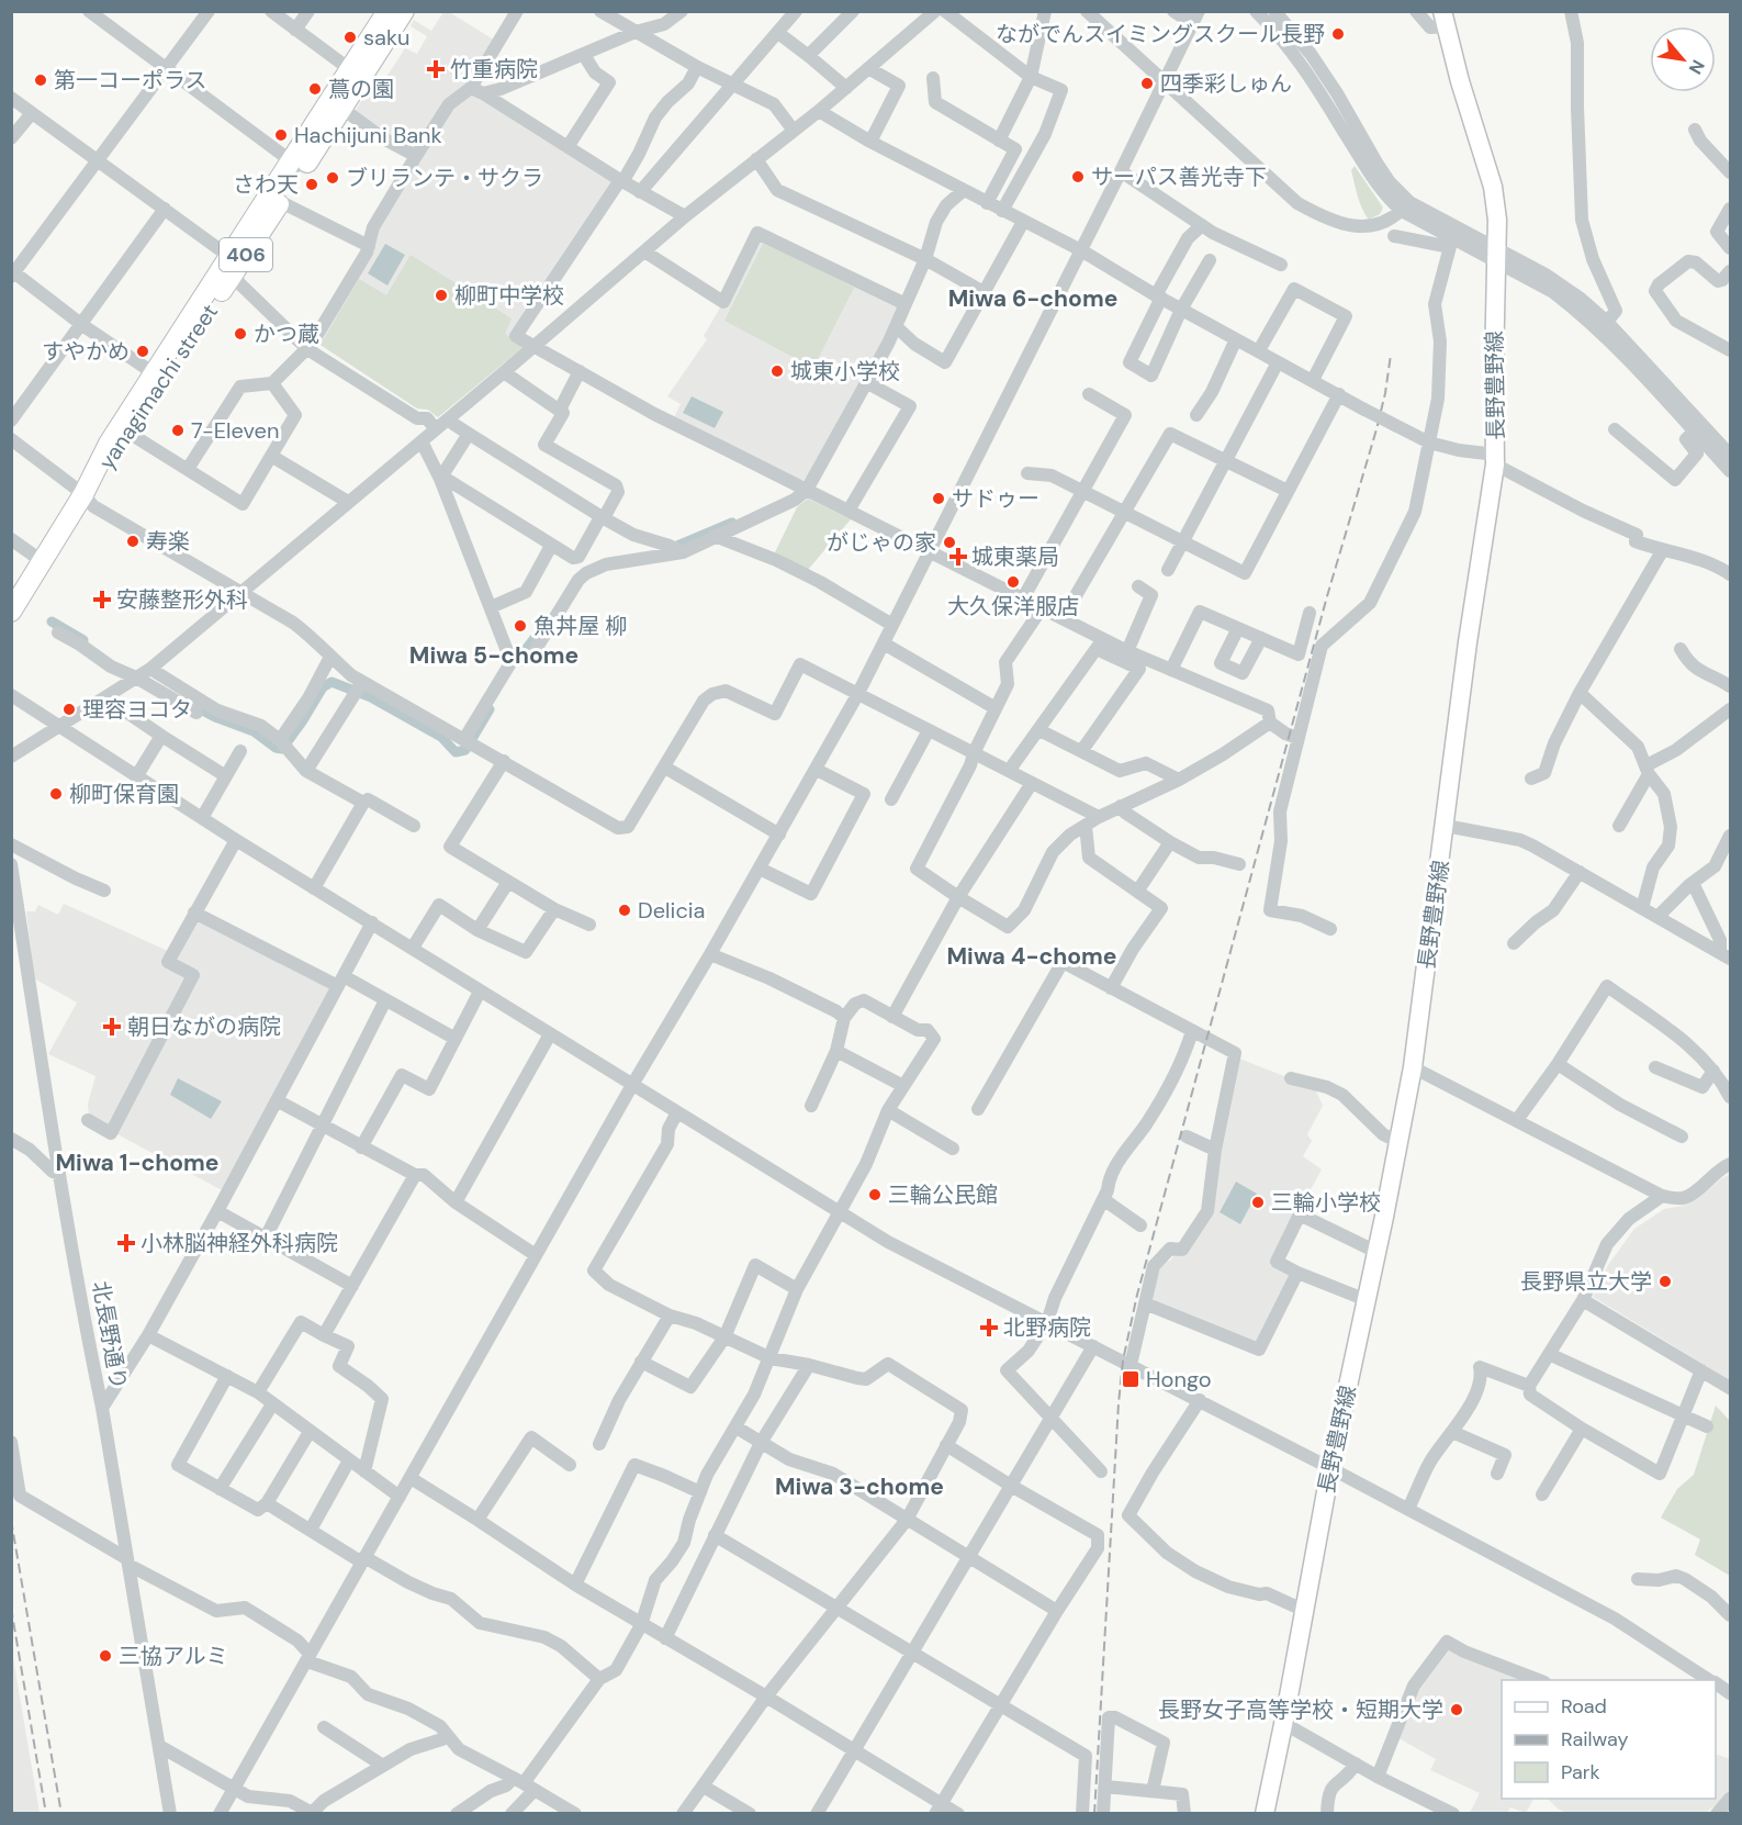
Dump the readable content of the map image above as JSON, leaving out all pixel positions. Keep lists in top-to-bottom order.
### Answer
{
  "streets": {
    "highway": ["406", "yanagimachi street"],
    "main road": ["長野豊野線"],
    "street": ["北長野通り"]
  },
  "districts": [
    "Miwa 6-chome",
    "Miwa 5-chome",
    "Miwa 4-chome",
    "Miwa 1-chome",
    "Miwa 3-chome"
  ],
  "places": {
    "other": [
      "ながでんスイミングスクール長野",
      "saku",
      "第一コーポラス",
      "四季彩しゅん",
      "蔦の園",
      "Hachijuni Bank",
      "サーパス善光寺下",
      "ブリランテ・サクラ",
      "さわ天",
      "柳町中学校",
      "かつ蔵",
      "すやかめ",
      "城東小学校",
      "7-Eleven",
      "サドゥー",
      "寿楽",
      "がじゃの家",
      "大久保洋服店",
      "魚丼屋 柳",
      "理容ヨコタ",
      "柳町保育園",
      "Delicia",
      "三輪公民館",
      "三輪小学校",
      "長野県立大学",
      "三協アルミ",
      "長野女子高等学校・短期大学"
    ],
    "health": [
      "竹重病院",
      "城東薬局",
      "安藤整形外科",
      "朝日ながの病院",
      "小林脳神経外科病院",
      "北野病院"
    ],
    "transit": ["Hongo"]
  },
  "legend": ["Road", "Railway", "Park"],
  "north": "bottom right"
}
